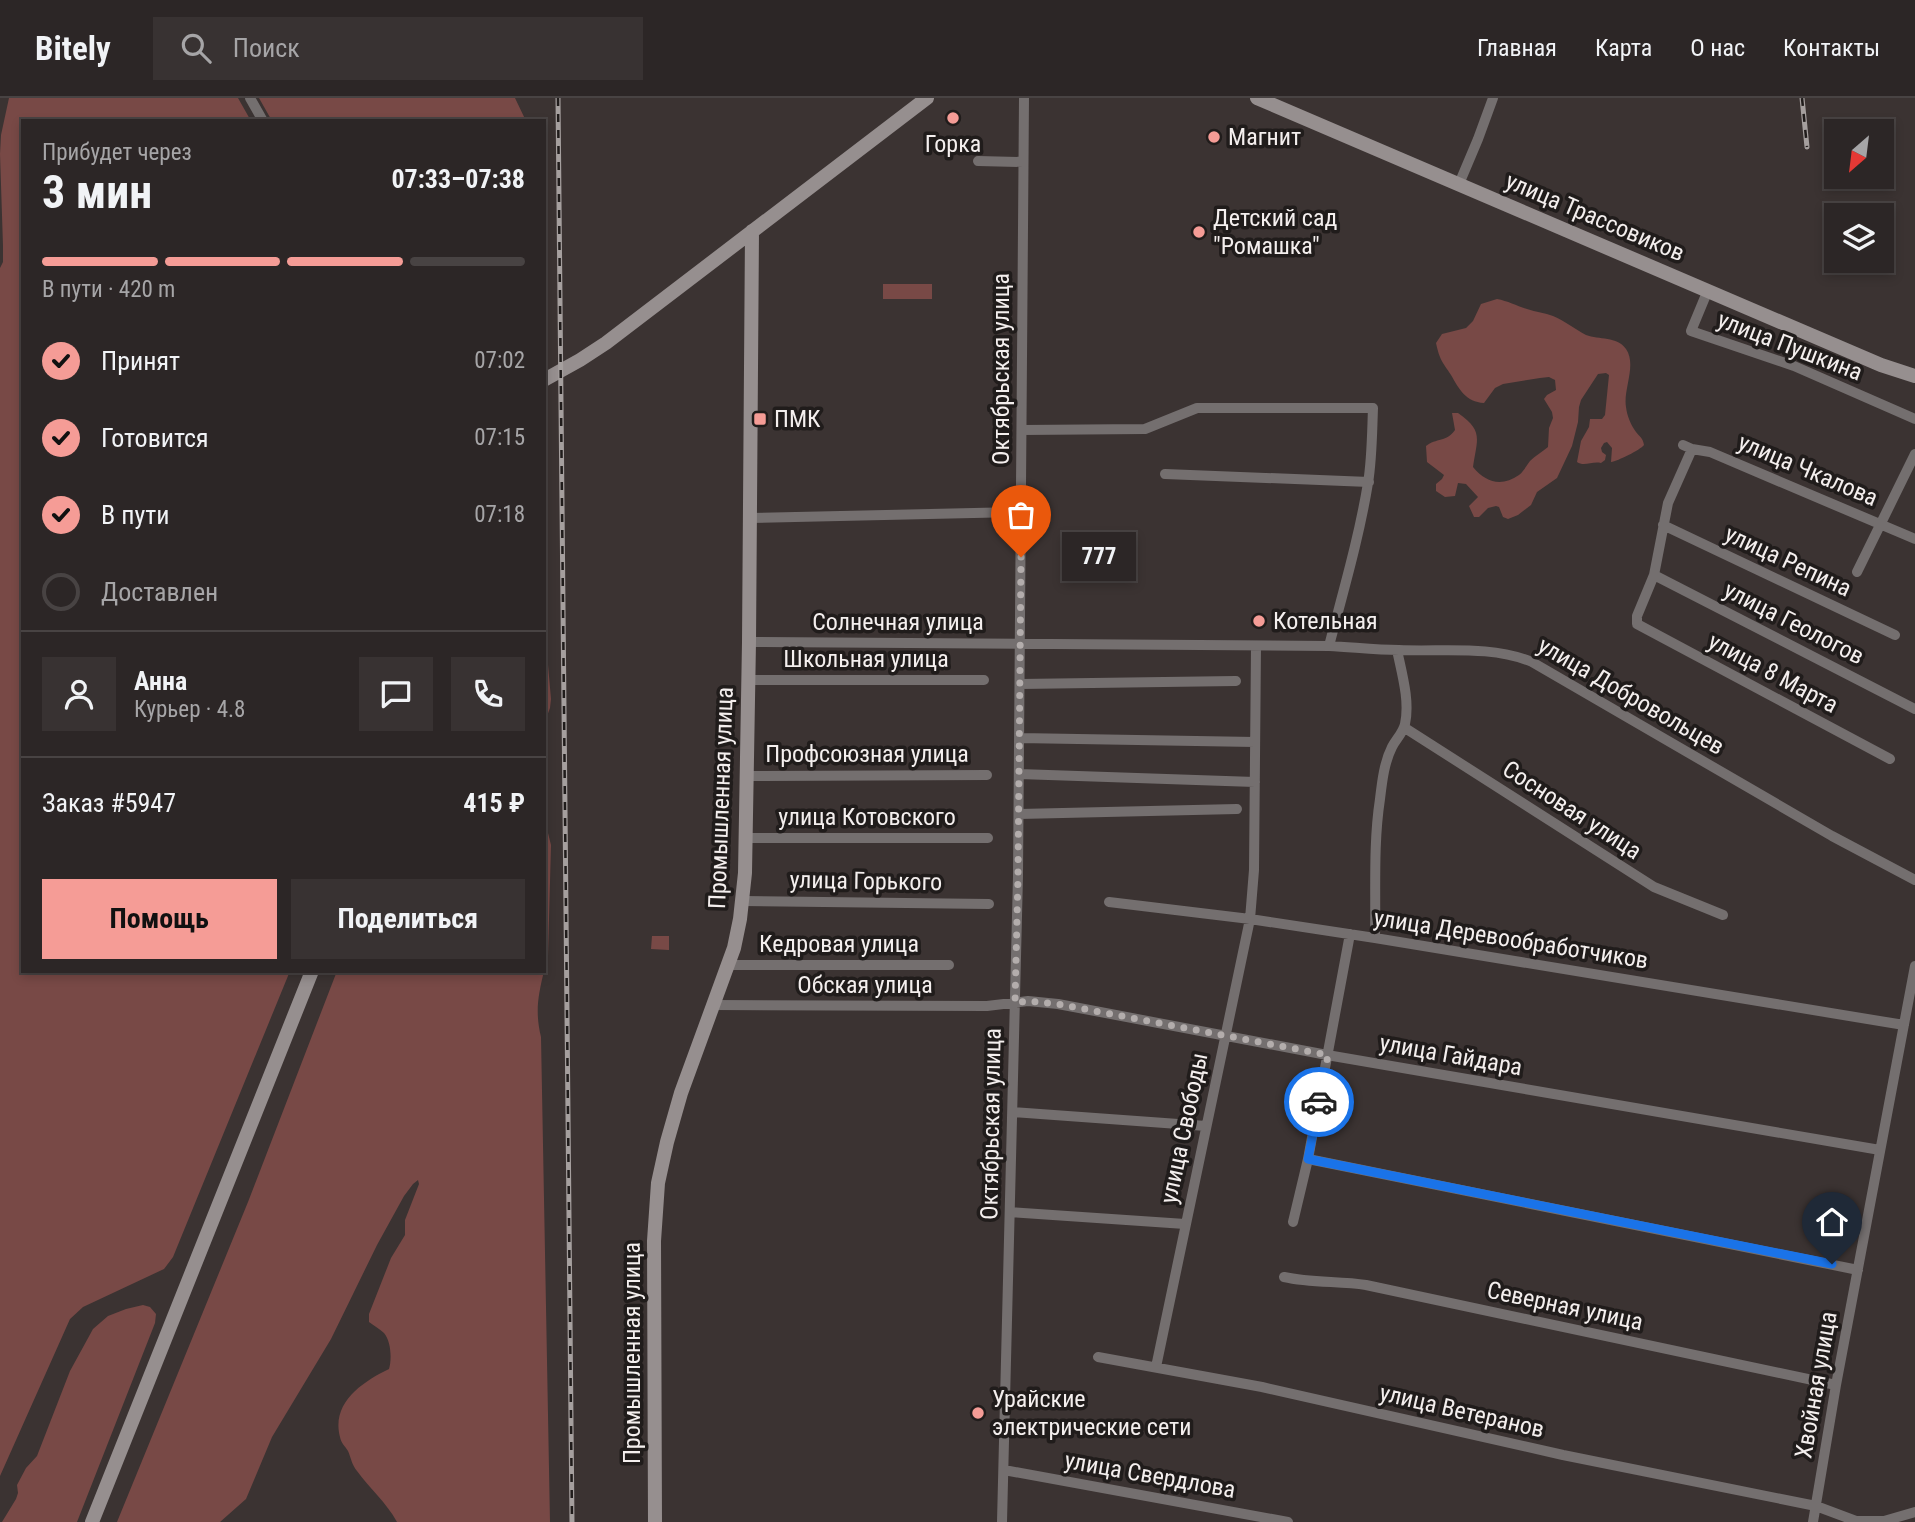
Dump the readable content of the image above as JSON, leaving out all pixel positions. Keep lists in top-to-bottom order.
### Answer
{
  "streets": {
    "main road": ["улица Трассовиков", "Промышленная улица"],
    "street": [
      "улица Пушкина",
      "Октябрьская улица",
      "улица Чкалова",
      "улица Репина",
      "Солнечная улица",
      "улица Геологов",
      "Школьная улица",
      "улица 8 Марта",
      "улица Добровольцев",
      "Профсоюзная улица",
      "Сосновая улица",
      "улица Котовского",
      "улица Горького",
      "улица Деревообработчиков",
      "Кедровая улица",
      "Обская улица",
      "улица Гайдара",
      "улица Свободы",
      "Северная улица",
      "Хвойная улица",
      "улица Ветеранов",
      "улица Свердлова"
    ]
  },
  "crossings": [
    ["улица Трассовиков", "улица Пушкина"],
    ["Октябрьская улица", "Солнечная улица"],
    ["Октябрьская улица", "Обская улица"],
    ["Октябрьская улица", "улица Гайдара"],
    ["Октябрьская улица", "улица Свердлова"],
    ["улица Чкалова", "улица Репина"],
    ["Солнечная улица", "улица Добровольцев"],
    ["Солнечная улица", "Промышленная улица"],
    ["Солнечная улица", "улица Свободы"],
    ["улица Геологов", "улица 8 Марта"],
    ["Школьная улица", "Промышленная улица"],
    ["улица Добровольцев", "улица Свободы"],
    ["Профсоюзная улица", "Промышленная улица"],
    ["Промышленная улица", "улица Котовского"],
    ["Промышленная улица", "улица Горького"],
    ["Промышленная улица", "Кедровая улица"],
    ["Промышленная улица", "Обская улица"],
    ["улица Деревообработчиков", "улица Свободы"],
    ["улица Деревообработчиков", "Хвойная улица"],
    ["Обская улица", "улица Гайдара"],
    ["улица Гайдара", "улица Свободы"],
    ["улица Гайдара", "Хвойная улица"],
    ["улица Свободы", "улица Ветеранов"],
    ["Северная улица", "Хвойная улица"],
    ["Хвойная улица", "улица Ветеранов"]
  ],
  "places": {
    "other": [
      "Горка",
      "Магнит",
      "Детский сад \"Ромашка\"",
      "777",
      "Котельная",
      "Урайские электрические сети"
    ],
    "transit": ["ПМК"]
  },
  "north": "bottom left",
  "page": {
    "header": "Bitely",
    "search": "Поиск",
    "nav": [
      "Главная",
      "Карта",
      "О нас",
      "Контакты"
    ],
    "heading": ["3 мин", "Прибудет через", "07:33–07:38"],
    "panel": [
      "Анна",
      "Курьер · 4.8",
      "Заказ #5947",
      "415 ₽"
    ],
    "bar": "В пути · 420 m",
    "list": [
      ["Принят", "07:02"],
      ["Готовится", "07:15"],
      ["В пути", "07:18"],
      "Доставлен"
    ],
    "bubble": "777",
    "buttons": ["Помощь", "Поделиться"]
  }
}
